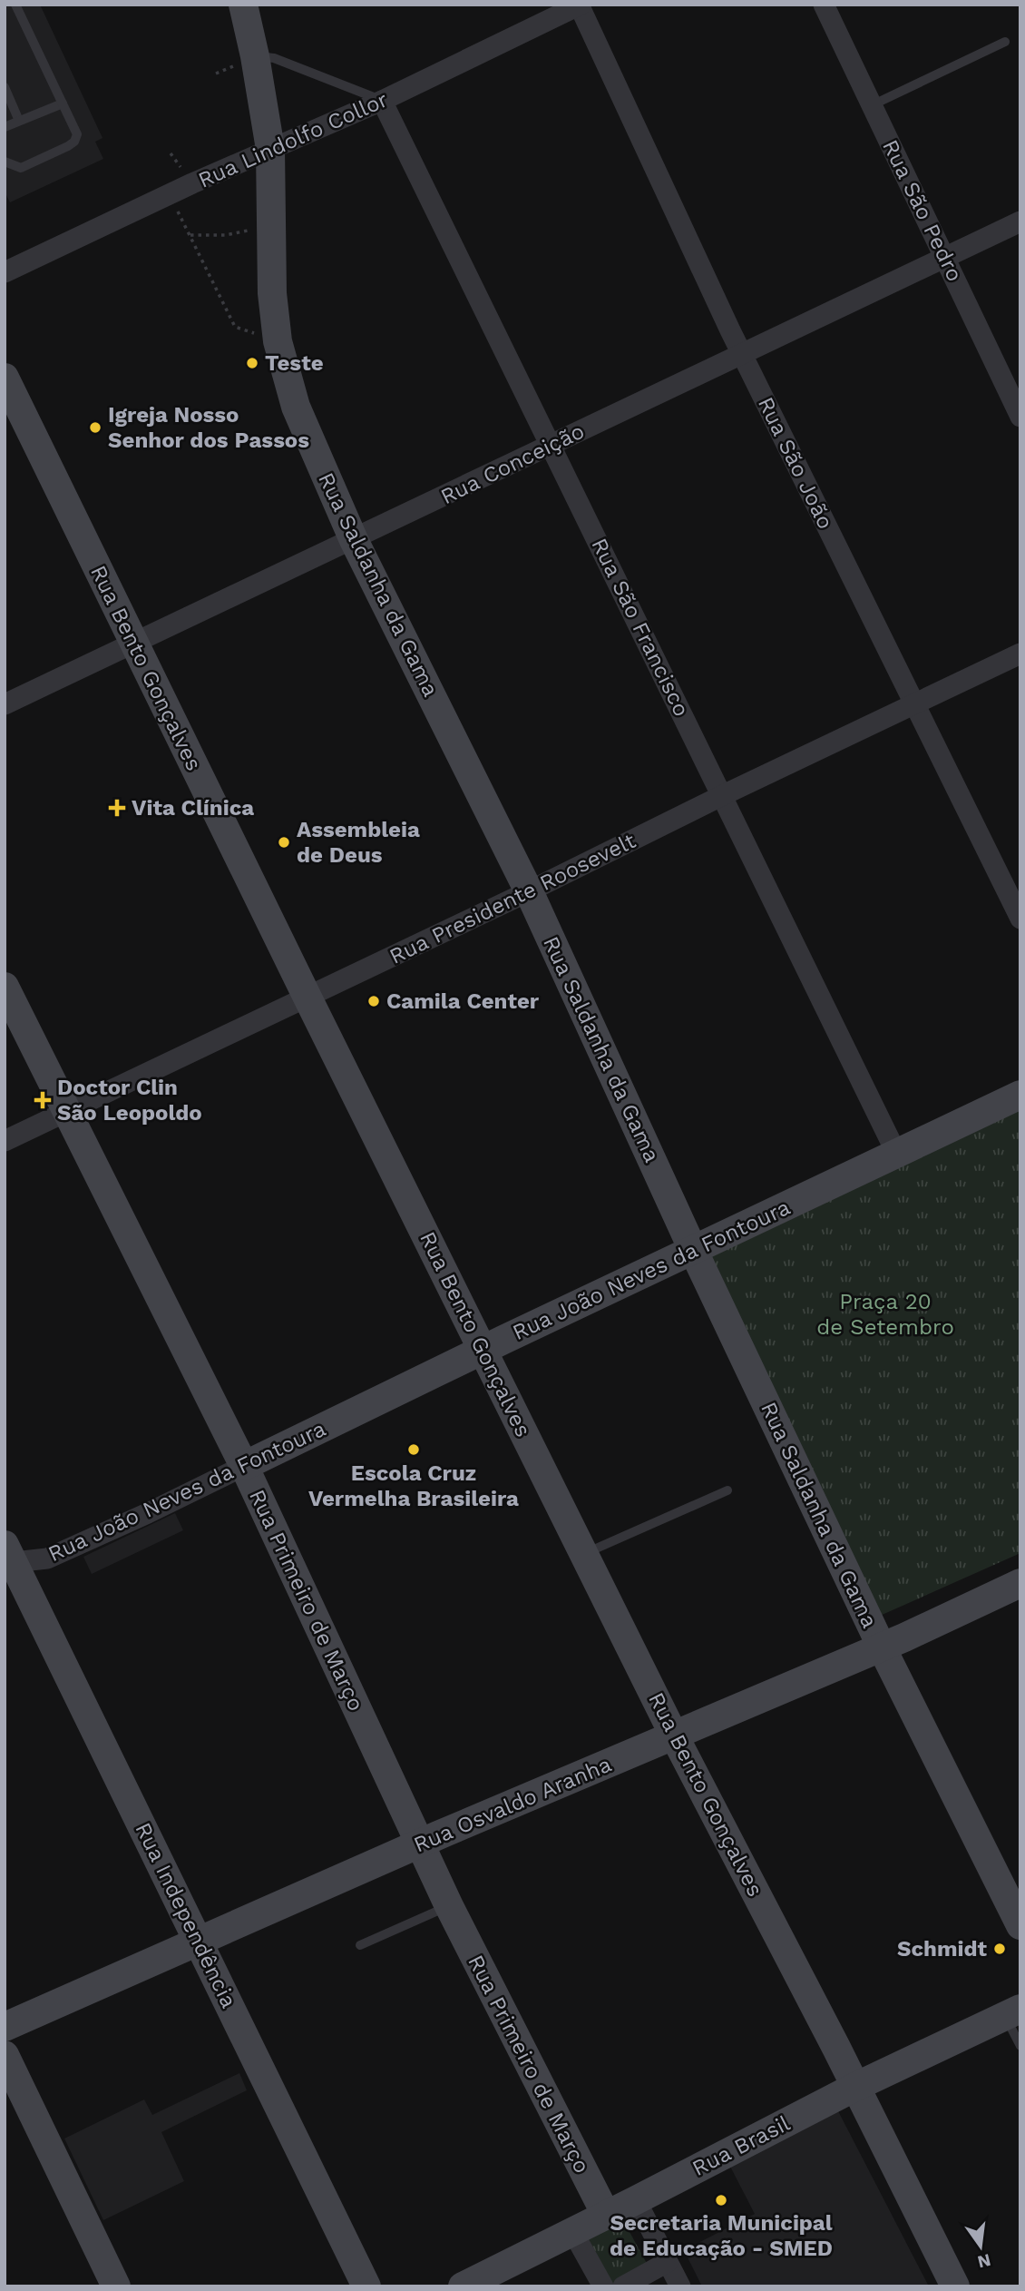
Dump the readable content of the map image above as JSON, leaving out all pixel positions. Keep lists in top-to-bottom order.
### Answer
{
  "streets": {
    "street": [
      "Rua Lindolfo Collor",
      "Rua São Pedro",
      "Rua São João",
      "Rua Conceição",
      "Rua Saldanha da Gama",
      "Rua São Francisco",
      "Rua Bento Gonçalves",
      "Rua Presidente Roosevelt",
      "Rua João Neves da Fontoura",
      "Rua Primeiro de Março",
      "Rua Osvaldo Aranha",
      "Rua Independência",
      "Rua Brasil"
    ]
  },
  "crossings": [
    ["Rua Lindolfo Collor", "Rua São João"],
    ["Rua Lindolfo Collor", "Rua Saldanha da Gama"],
    ["Rua Lindolfo Collor", "Rua São Francisco"],
    ["Rua São Pedro", "Rua Conceição"],
    ["Rua São João", "Rua Conceição"],
    ["Rua São João", "Rua Presidente Roosevelt"],
    ["Rua Conceição", "Rua Saldanha da Gama"],
    ["Rua Conceição", "Rua São Francisco"],
    ["Rua Conceição", "Rua Bento Gonçalves"],
    ["Rua Saldanha da Gama", "Rua Presidente Roosevelt"],
    ["Rua Saldanha da Gama", "Rua João Neves da Fontoura"],
    ["Rua Saldanha da Gama", "Rua Osvaldo Aranha"],
    ["Rua São Francisco", "Rua Presidente Roosevelt"],
    ["Rua São Francisco", "Rua João Neves da Fontoura"],
    ["Rua Bento Gonçalves", "Rua Presidente Roosevelt"],
    ["Rua Bento Gonçalves", "Rua João Neves da Fontoura"],
    ["Rua Bento Gonçalves", "Rua Osvaldo Aranha"],
    ["Rua Bento Gonçalves", "Rua Brasil"],
    ["Rua Presidente Roosevelt", "Rua Primeiro de Março"],
    ["Rua João Neves da Fontoura", "Rua Primeiro de Março"],
    ["Rua João Neves da Fontoura", "Rua Independência"],
    ["Rua Primeiro de Março", "Rua Osvaldo Aranha"],
    ["Rua Primeiro de Março", "Rua Brasil"],
    ["Rua Osvaldo Aranha", "Rua Independência"]
  ],
  "parks": ["Praça 20 de Setembro"],
  "places": {
    "other": [
      "Teste",
      "Igreja Nosso Senhor dos Passos",
      "Assembleia de Deus",
      "Camila Center",
      "Escola Cruz Vermelha Brasileira",
      "Schmidt",
      "Secretaria Municipal de Educação - SMED"
    ],
    "health": ["Vita Clínica", "Doctor Clin São Leopoldo"]
  },
  "north": "bottom"
}
